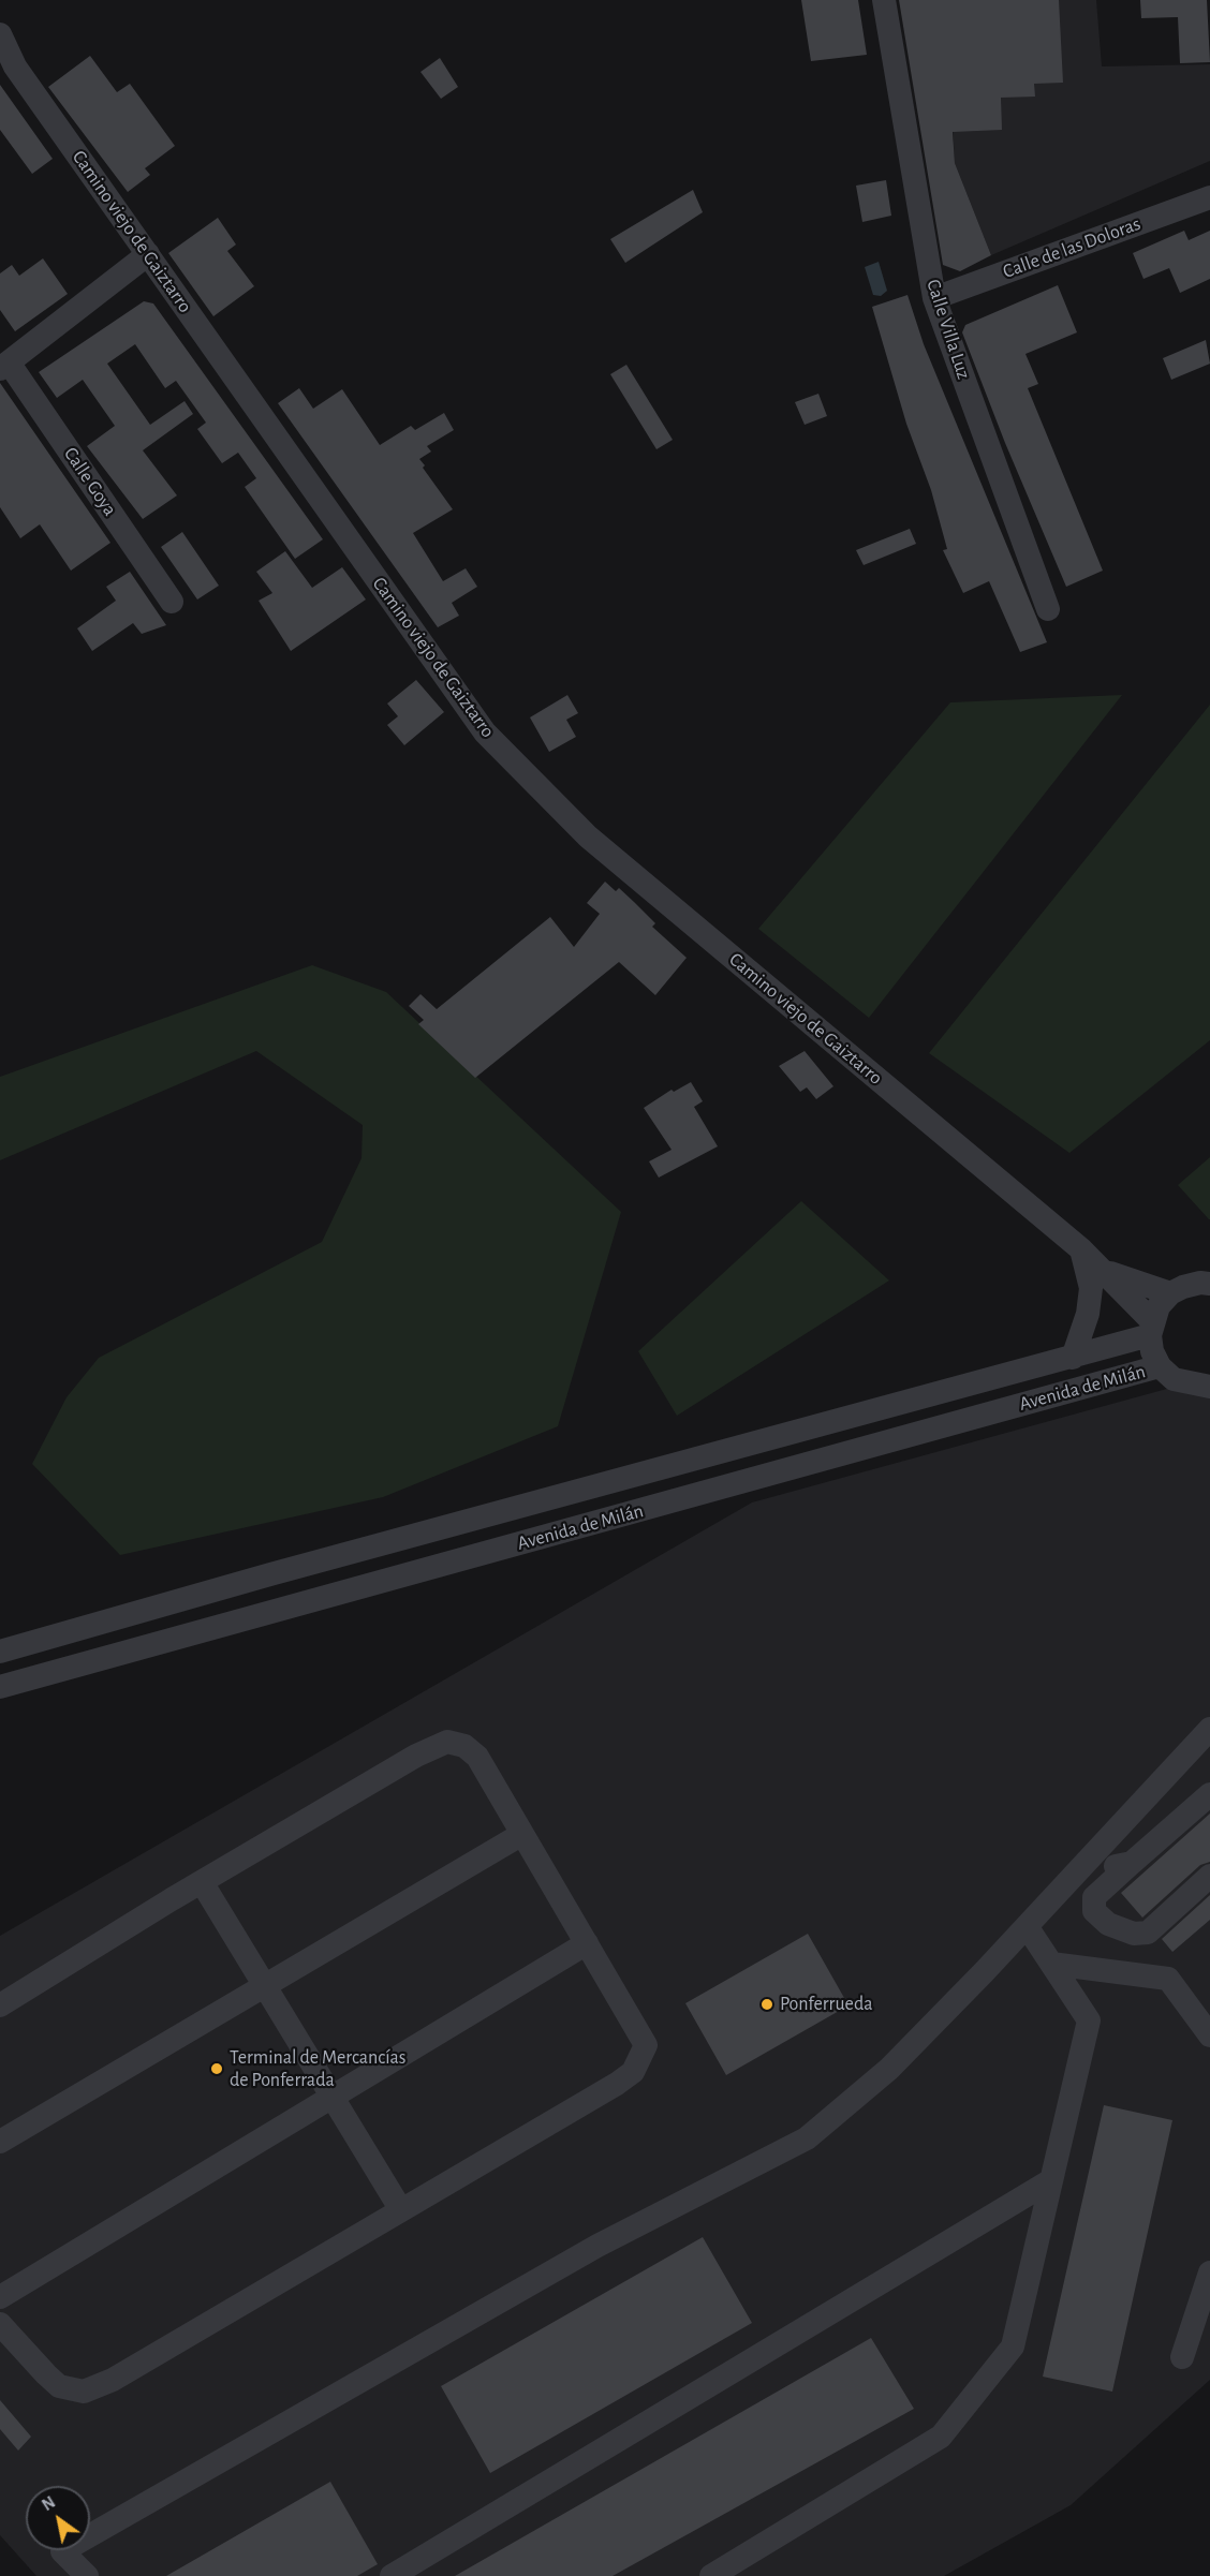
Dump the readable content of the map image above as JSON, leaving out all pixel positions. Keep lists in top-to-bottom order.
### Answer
{
  "streets": {
    "street": [
      "Camino viejo de Gaiztarro",
      "Calle de las Doloras",
      "Calle Villa Luz",
      "Calle Goya",
      "Avenida de Milán"
    ]
  },
  "crossings": [
    ["Camino viejo de Gaiztarro", "Avenida de Milán"],
    ["Calle de las Doloras", "Calle Villa Luz"]
  ],
  "places": ["Ponferrueda", "Terminal de Mercancías de Ponferrada"],
  "north": "top left"
}
